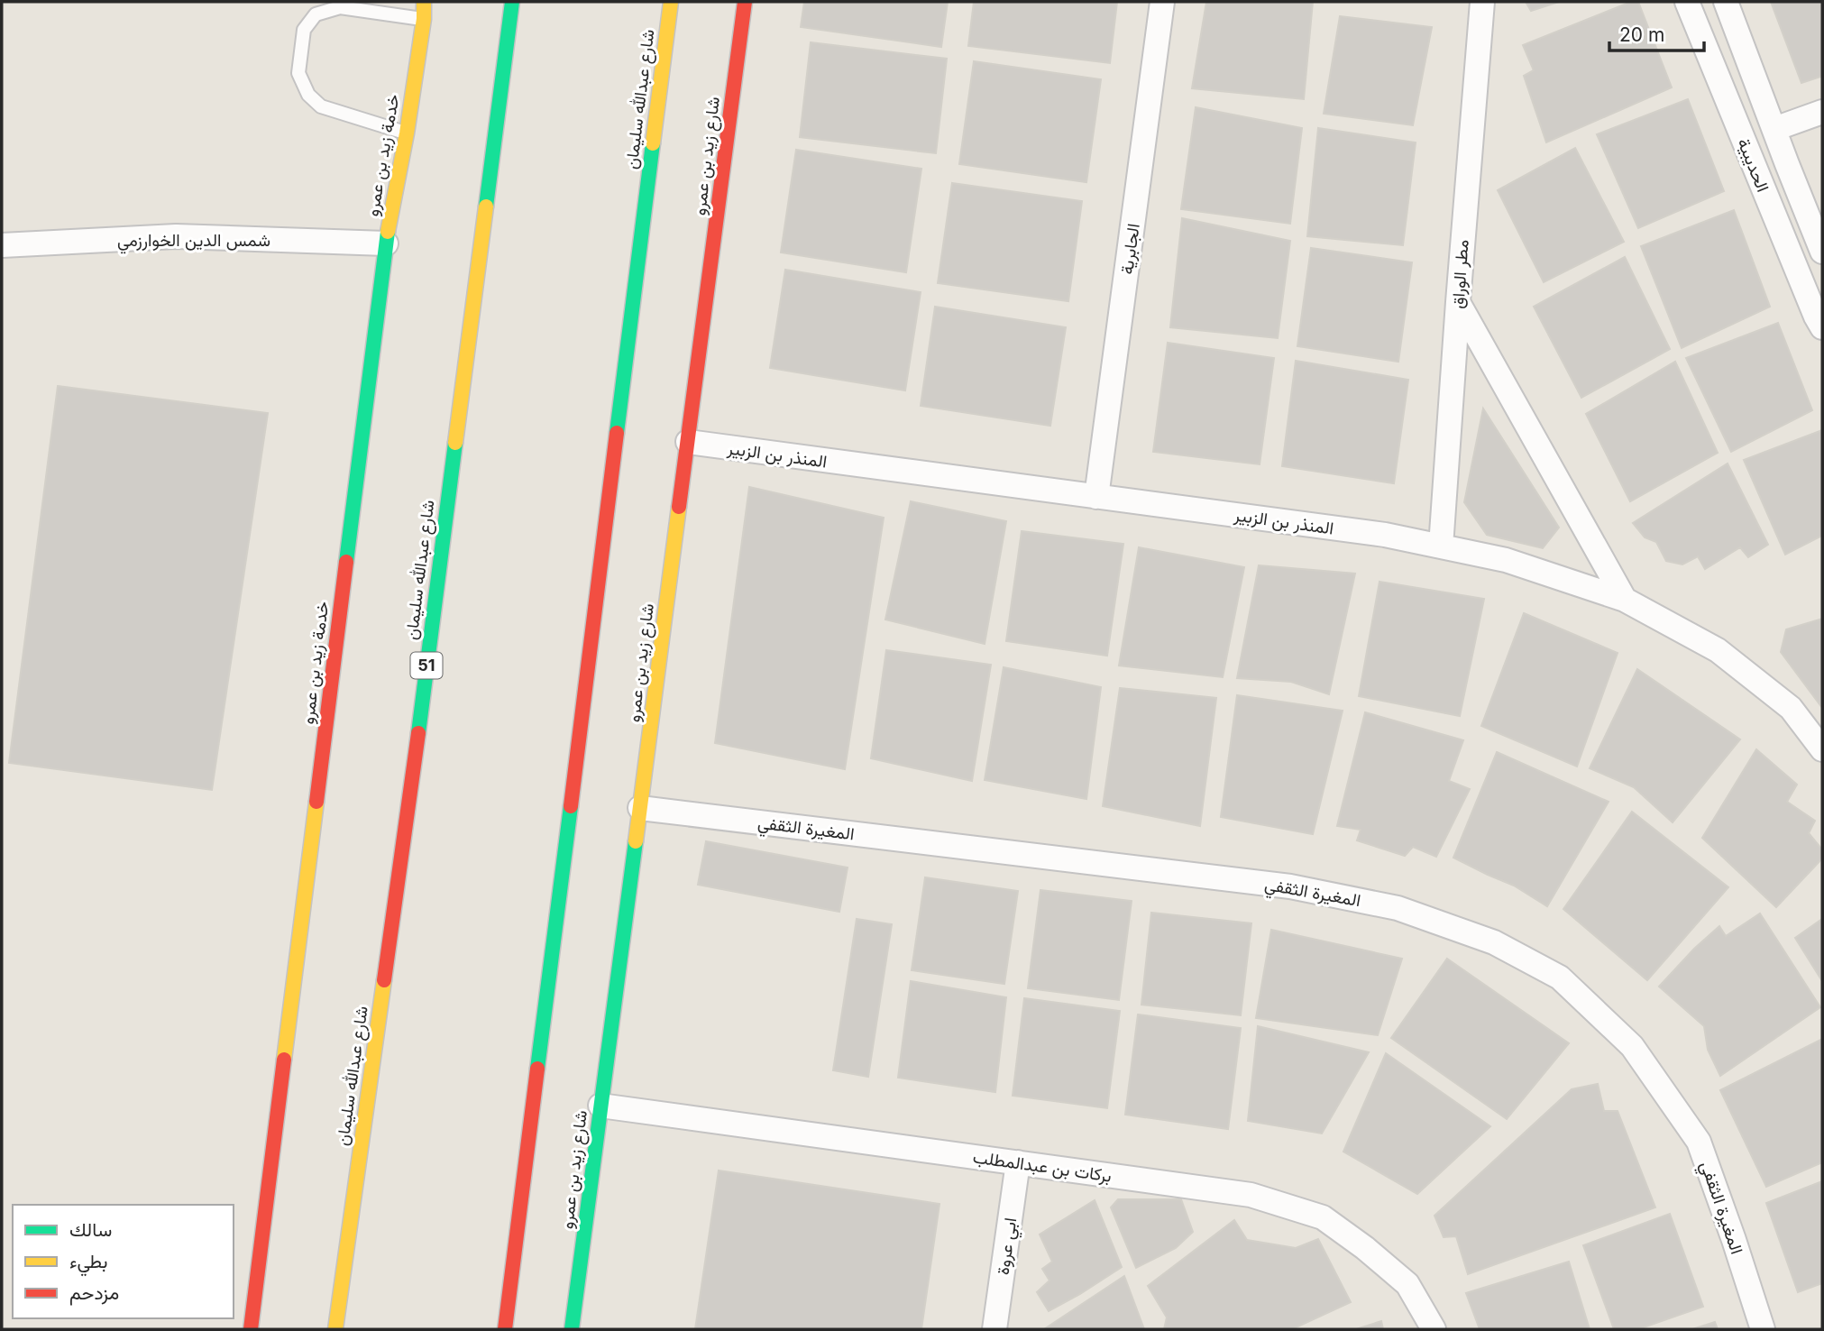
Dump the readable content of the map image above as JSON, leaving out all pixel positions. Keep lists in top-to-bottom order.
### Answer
{
  "streets": {
    "main road": [
      "شارع عبدالله سليمان",
      "خدمة زيد بن عمرو",
      "شارع زيد بن عمرو",
      "51"
    ],
    "street": [
      "الحديبية",
      "شمس الدين الخوارزمي",
      "الجابرية",
      "مطر الوراق",
      "المنذر بن الزبير",
      "المغيرة الثقفي",
      "بركات بن عبدالمطلب",
      "ابي عروة"
    ]
  },
  "crossings": [
    ["خدمة زيد بن عمرو", "شمس الدين الخوارزمي"],
    ["شارع زيد بن عمرو", "المنذر بن الزبير"],
    ["شارع زيد بن عمرو", "المغيرة الثقفي"],
    ["شارع زيد بن عمرو", "بركات بن عبدالمطلب"],
    ["الجابرية", "المنذر بن الزبير"],
    ["مطر الوراق", "المنذر بن الزبير"],
    ["بركات بن عبدالمطلب", "ابي عروة"]
  ],
  "legend": ["سالك", "بطيء", "مزدحم"],
  "scale_bar": "20 m"
}
